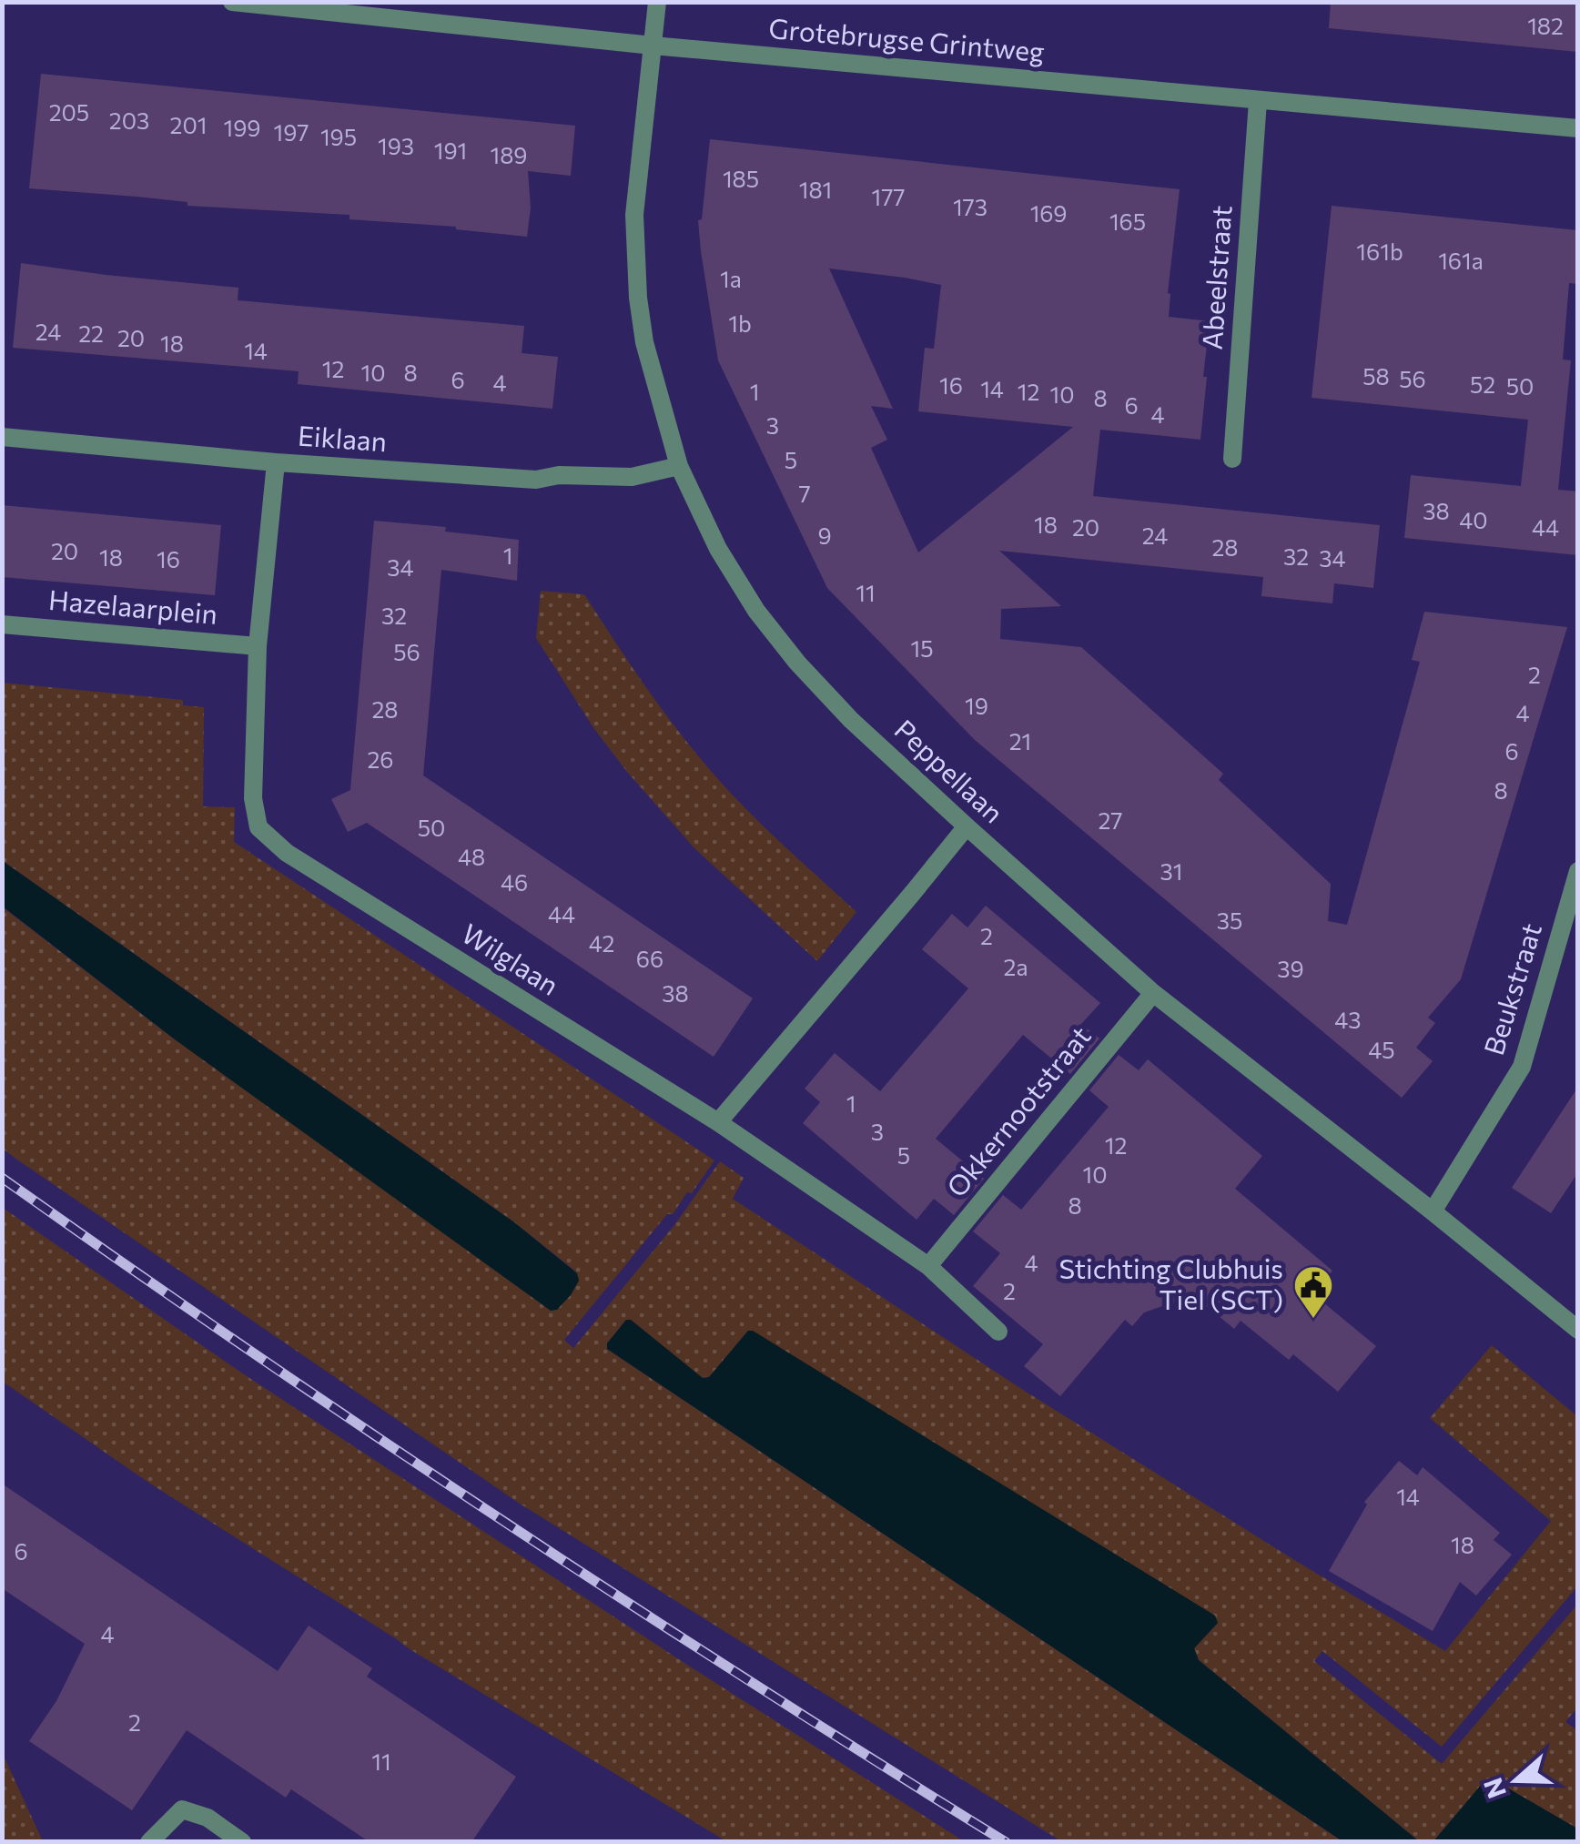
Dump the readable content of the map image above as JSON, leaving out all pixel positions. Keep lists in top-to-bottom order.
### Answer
{
  "streets": {
    "street": [
      "Grotebrugse Grintweg",
      "Abeelstraat",
      "Eiklaan",
      "Hazelaarplein",
      "Peppellaan",
      "Wilglaan",
      "Beukstraat",
      "Okkernootstraat"
    ]
  },
  "crossings": [
    ["Grotebrugse Grintweg", "Abeelstraat"],
    ["Grotebrugse Grintweg", "Peppellaan"],
    ["Eiklaan", "Peppellaan"],
    ["Eiklaan", "Wilglaan"],
    ["Hazelaarplein", "Wilglaan"],
    ["Peppellaan", "Beukstraat"],
    ["Peppellaan", "Okkernootstraat"]
  ],
  "places": {
    "public building": ["Stichting Clubhuis Tiel (SCT)"]
  },
  "house_numbers": [
    "182",
    "205",
    "203",
    "201",
    "199",
    "197",
    "195",
    "193",
    "191",
    "189",
    "185",
    "181",
    "177",
    "173",
    "169",
    "165",
    "161b",
    "161a",
    "1a",
    "1b",
    "24",
    "22",
    "20",
    "18",
    "14",
    "12",
    "10",
    "8",
    "58",
    "56",
    "6",
    "4",
    "52",
    "16",
    "50",
    "14",
    "1",
    "12",
    "10",
    "8",
    "6",
    "4",
    "3",
    "5",
    "7",
    "38",
    "40",
    "18",
    "20",
    "44",
    "9",
    "24",
    "28",
    "20",
    "1",
    "32",
    "18",
    "34",
    "16",
    "34",
    "11",
    "32",
    "15",
    "56",
    "2",
    "19",
    "28",
    "4",
    "21",
    "6",
    "26",
    "8",
    "27",
    "50",
    "48",
    "31",
    "46",
    "44",
    "35",
    "2",
    "42",
    "66",
    "2a",
    "39",
    "38",
    "43",
    "45",
    "1",
    "3",
    "12",
    "5",
    "10",
    "8",
    "4",
    "2",
    "14",
    "18",
    "6",
    "4",
    "2",
    "11"
  ],
  "north": "left"
}
